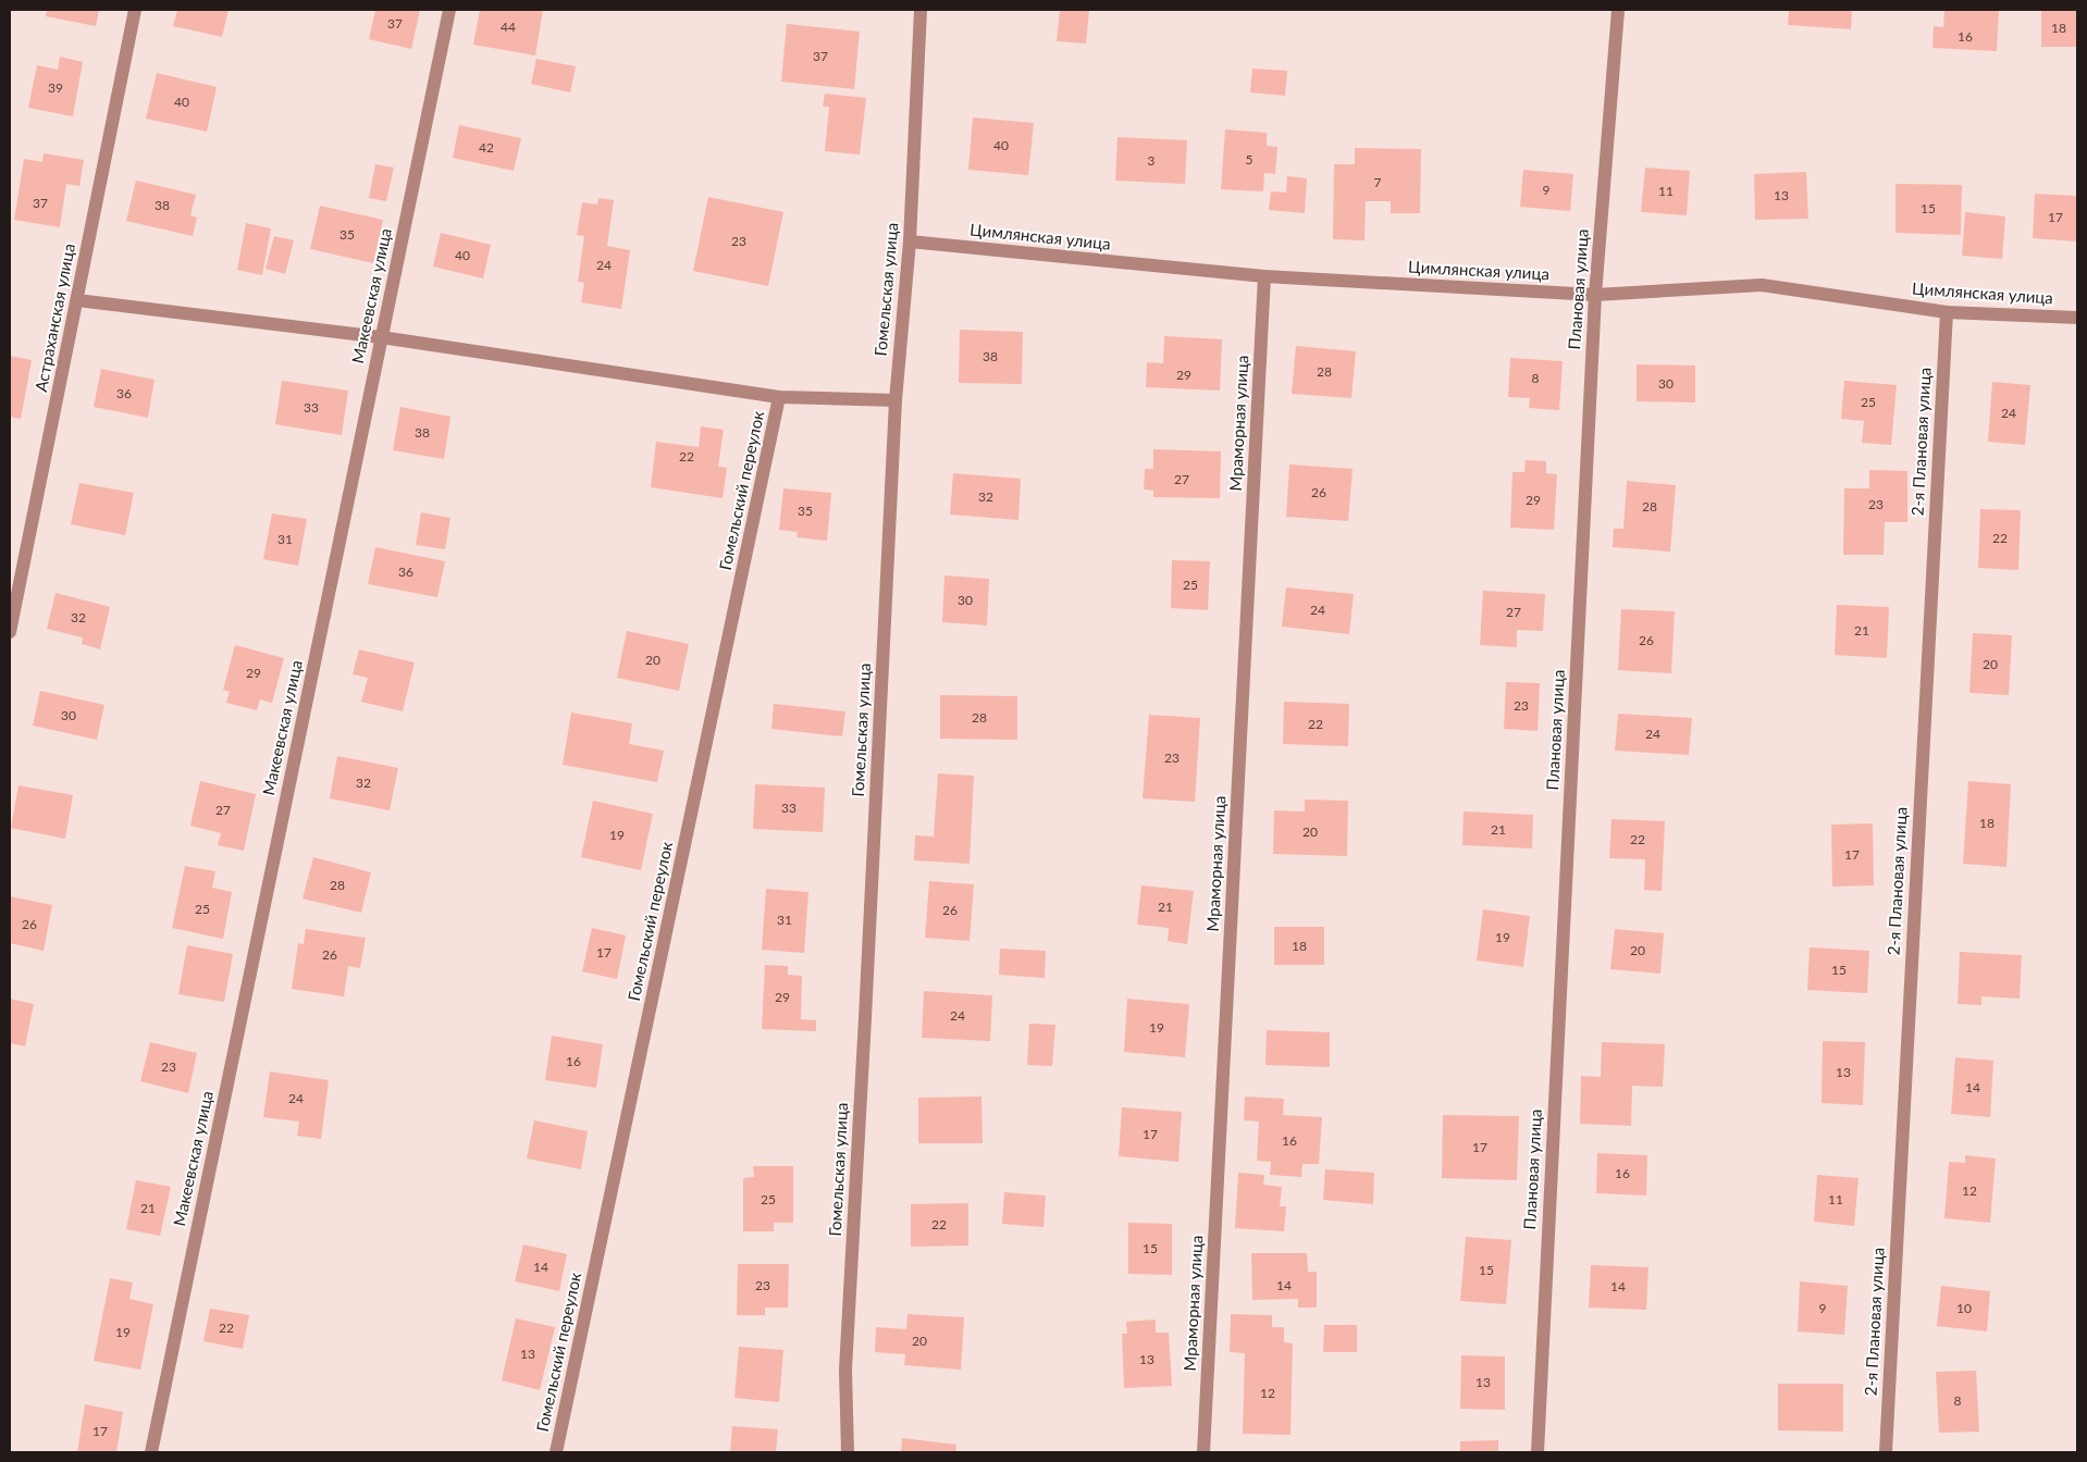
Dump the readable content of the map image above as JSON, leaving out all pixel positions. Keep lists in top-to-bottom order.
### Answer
{
  "streets": {
    "street": [
      "Цимлянская улица",
      "Гомельская улица",
      "Плановая улица",
      "Макеевская улица",
      "Астраханская улица",
      "Мраморная улица",
      "2-я Плановая улица",
      "Гомельский переулок"
    ]
  },
  "crossings": [
    ["Цимлянская улица", "Гомельская улица"],
    ["Цимлянская улица", "Плановая улица"],
    ["Цимлянская улица", "Мраморная улица"],
    ["Цимлянская улица", "2-я Плановая улица"]
  ],
  "house_numbers": [
    "37",
    "44",
    "18",
    "16",
    "37",
    "39",
    "40",
    "40",
    "42",
    "5",
    "3",
    "7",
    "9",
    "11",
    "13",
    "37",
    "38",
    "15",
    "17",
    "35",
    "23",
    "40",
    "24",
    "38",
    "28",
    "29",
    "8",
    "30",
    "36",
    "25",
    "33",
    "24",
    "38",
    "22",
    "27",
    "26",
    "32",
    "29",
    "23",
    "28",
    "35",
    "22",
    "31",
    "36",
    "25",
    "30",
    "24",
    "27",
    "32",
    "21",
    "26",
    "20",
    "20",
    "29",
    "23",
    "30",
    "28",
    "22",
    "24",
    "23",
    "32",
    "33",
    "27",
    "18",
    "21",
    "20",
    "19",
    "22",
    "17",
    "28",
    "21",
    "25",
    "26",
    "31",
    "26",
    "19",
    "18",
    "20",
    "17",
    "26",
    "15",
    "29",
    "24",
    "19",
    "16",
    "23",
    "13",
    "14",
    "24",
    "17",
    "16",
    "17",
    "16",
    "12",
    "25",
    "11",
    "21",
    "22",
    "15",
    "14",
    "15",
    "23",
    "14",
    "14",
    "9",
    "10",
    "22",
    "19",
    "20",
    "13",
    "13",
    "13",
    "12",
    "8",
    "17"
  ]
}
